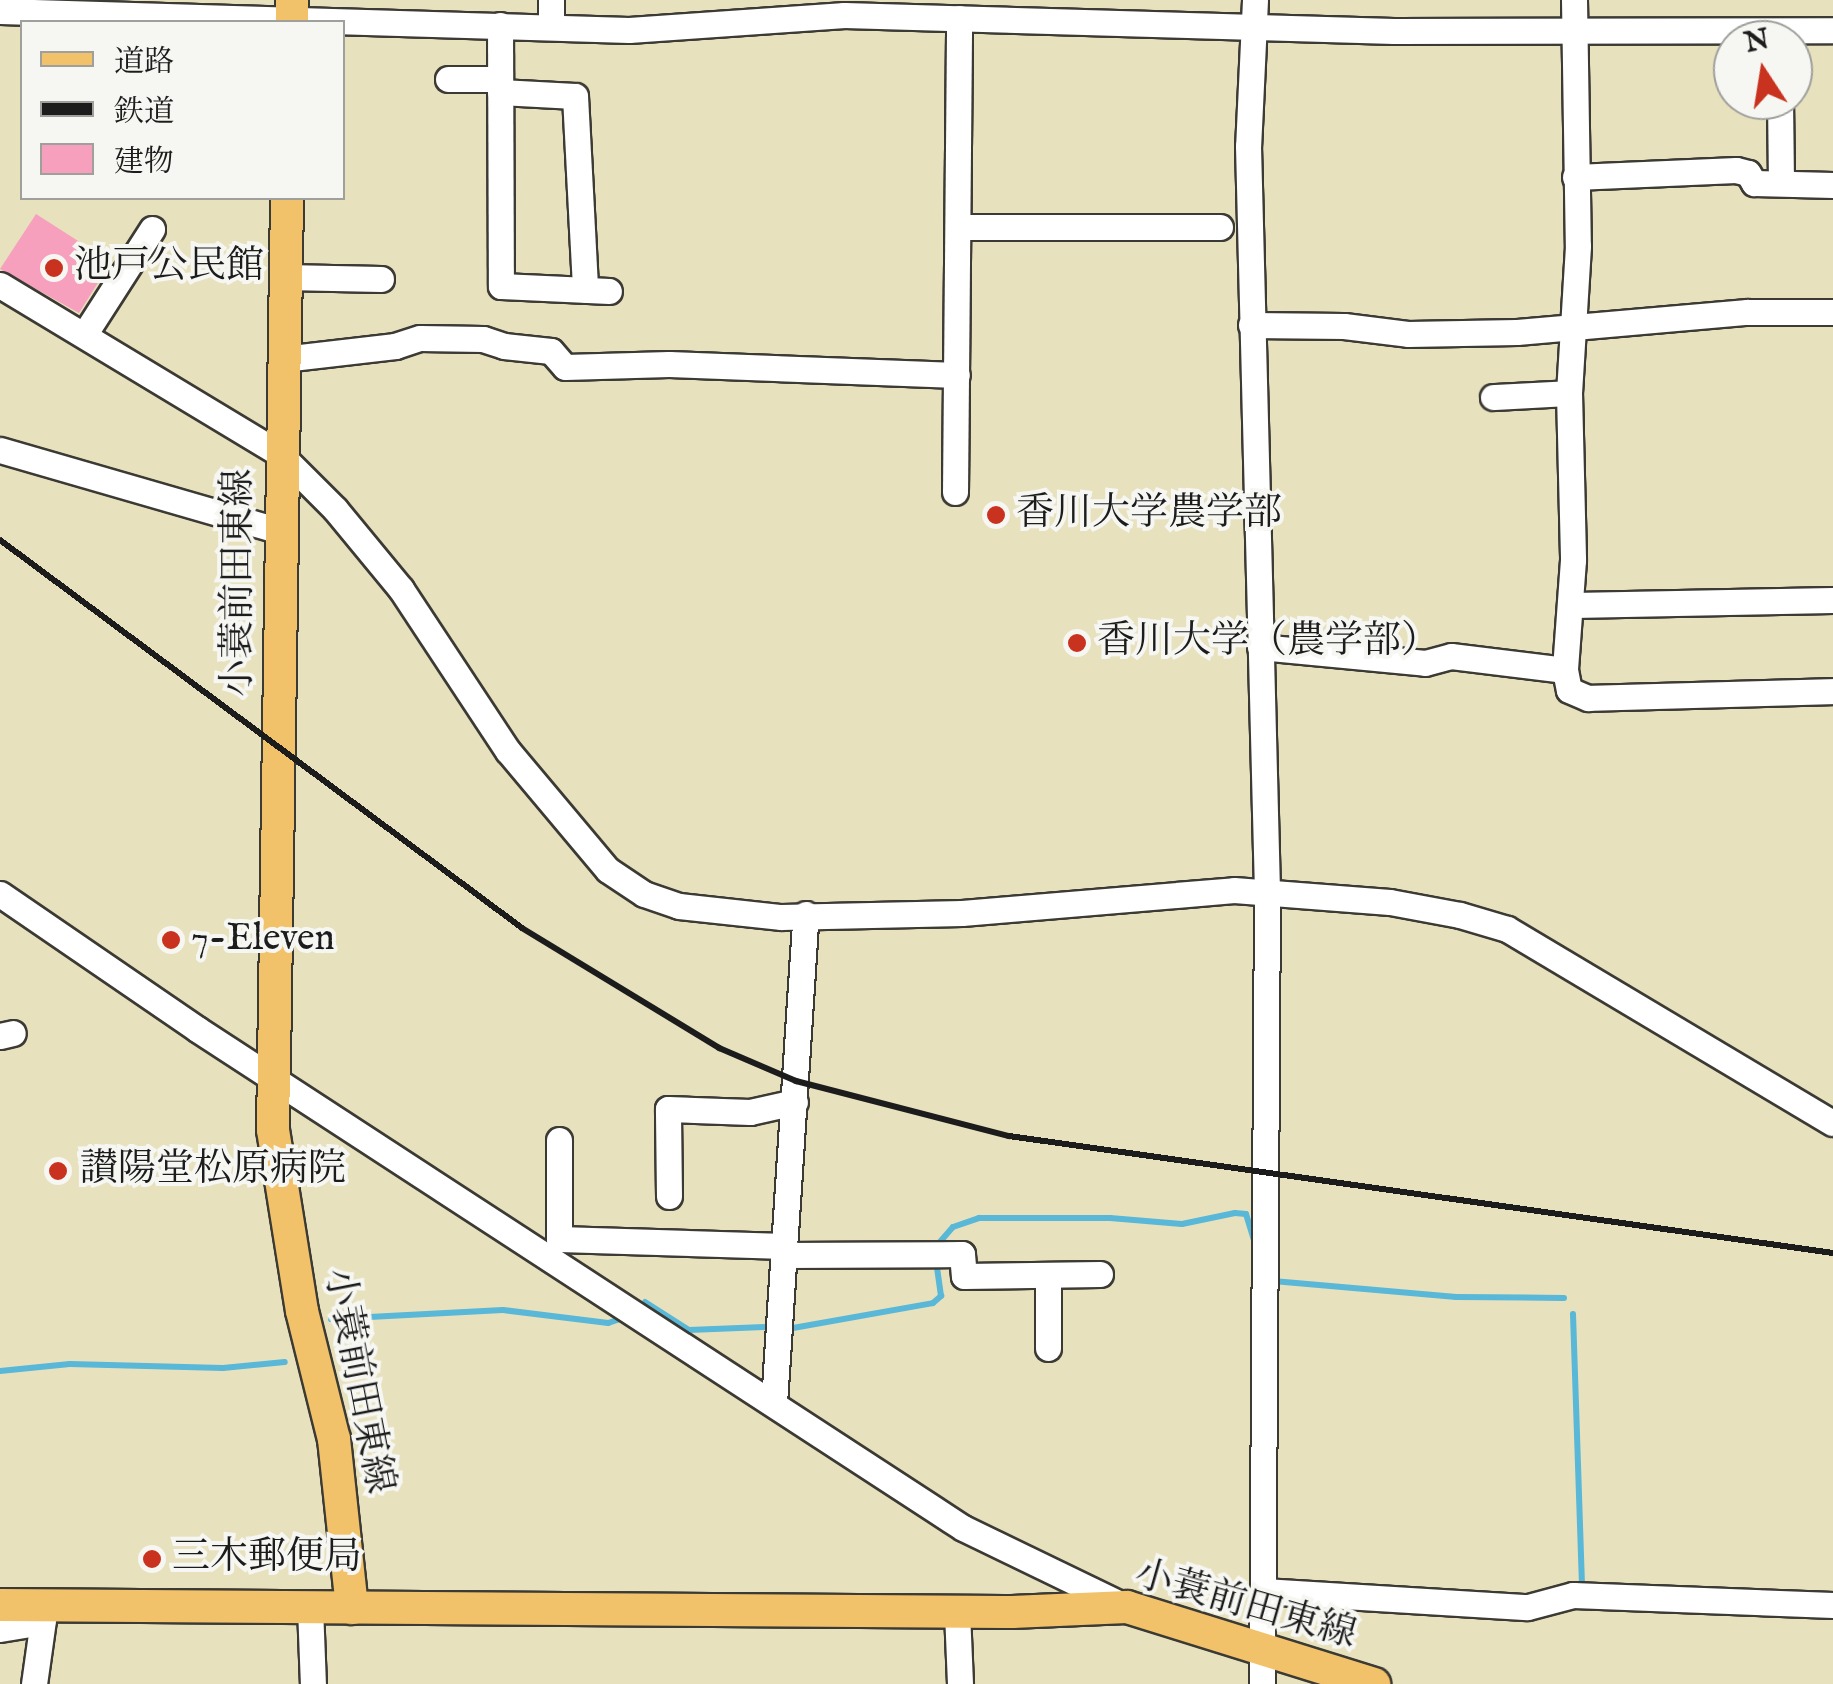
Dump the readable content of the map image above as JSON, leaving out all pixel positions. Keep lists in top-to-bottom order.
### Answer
{
  "streets": {
    "main road": ["小蓑前田東線"]
  },
  "places": [
    "池戸公民館",
    "香川大学農学部",
    "香川大学（農学部）",
    "7-Eleven",
    "讃陽堂松原病院",
    "三木郵便局"
  ],
  "legend": ["道路", "鉄道", "建物"],
  "north": "top"
}
